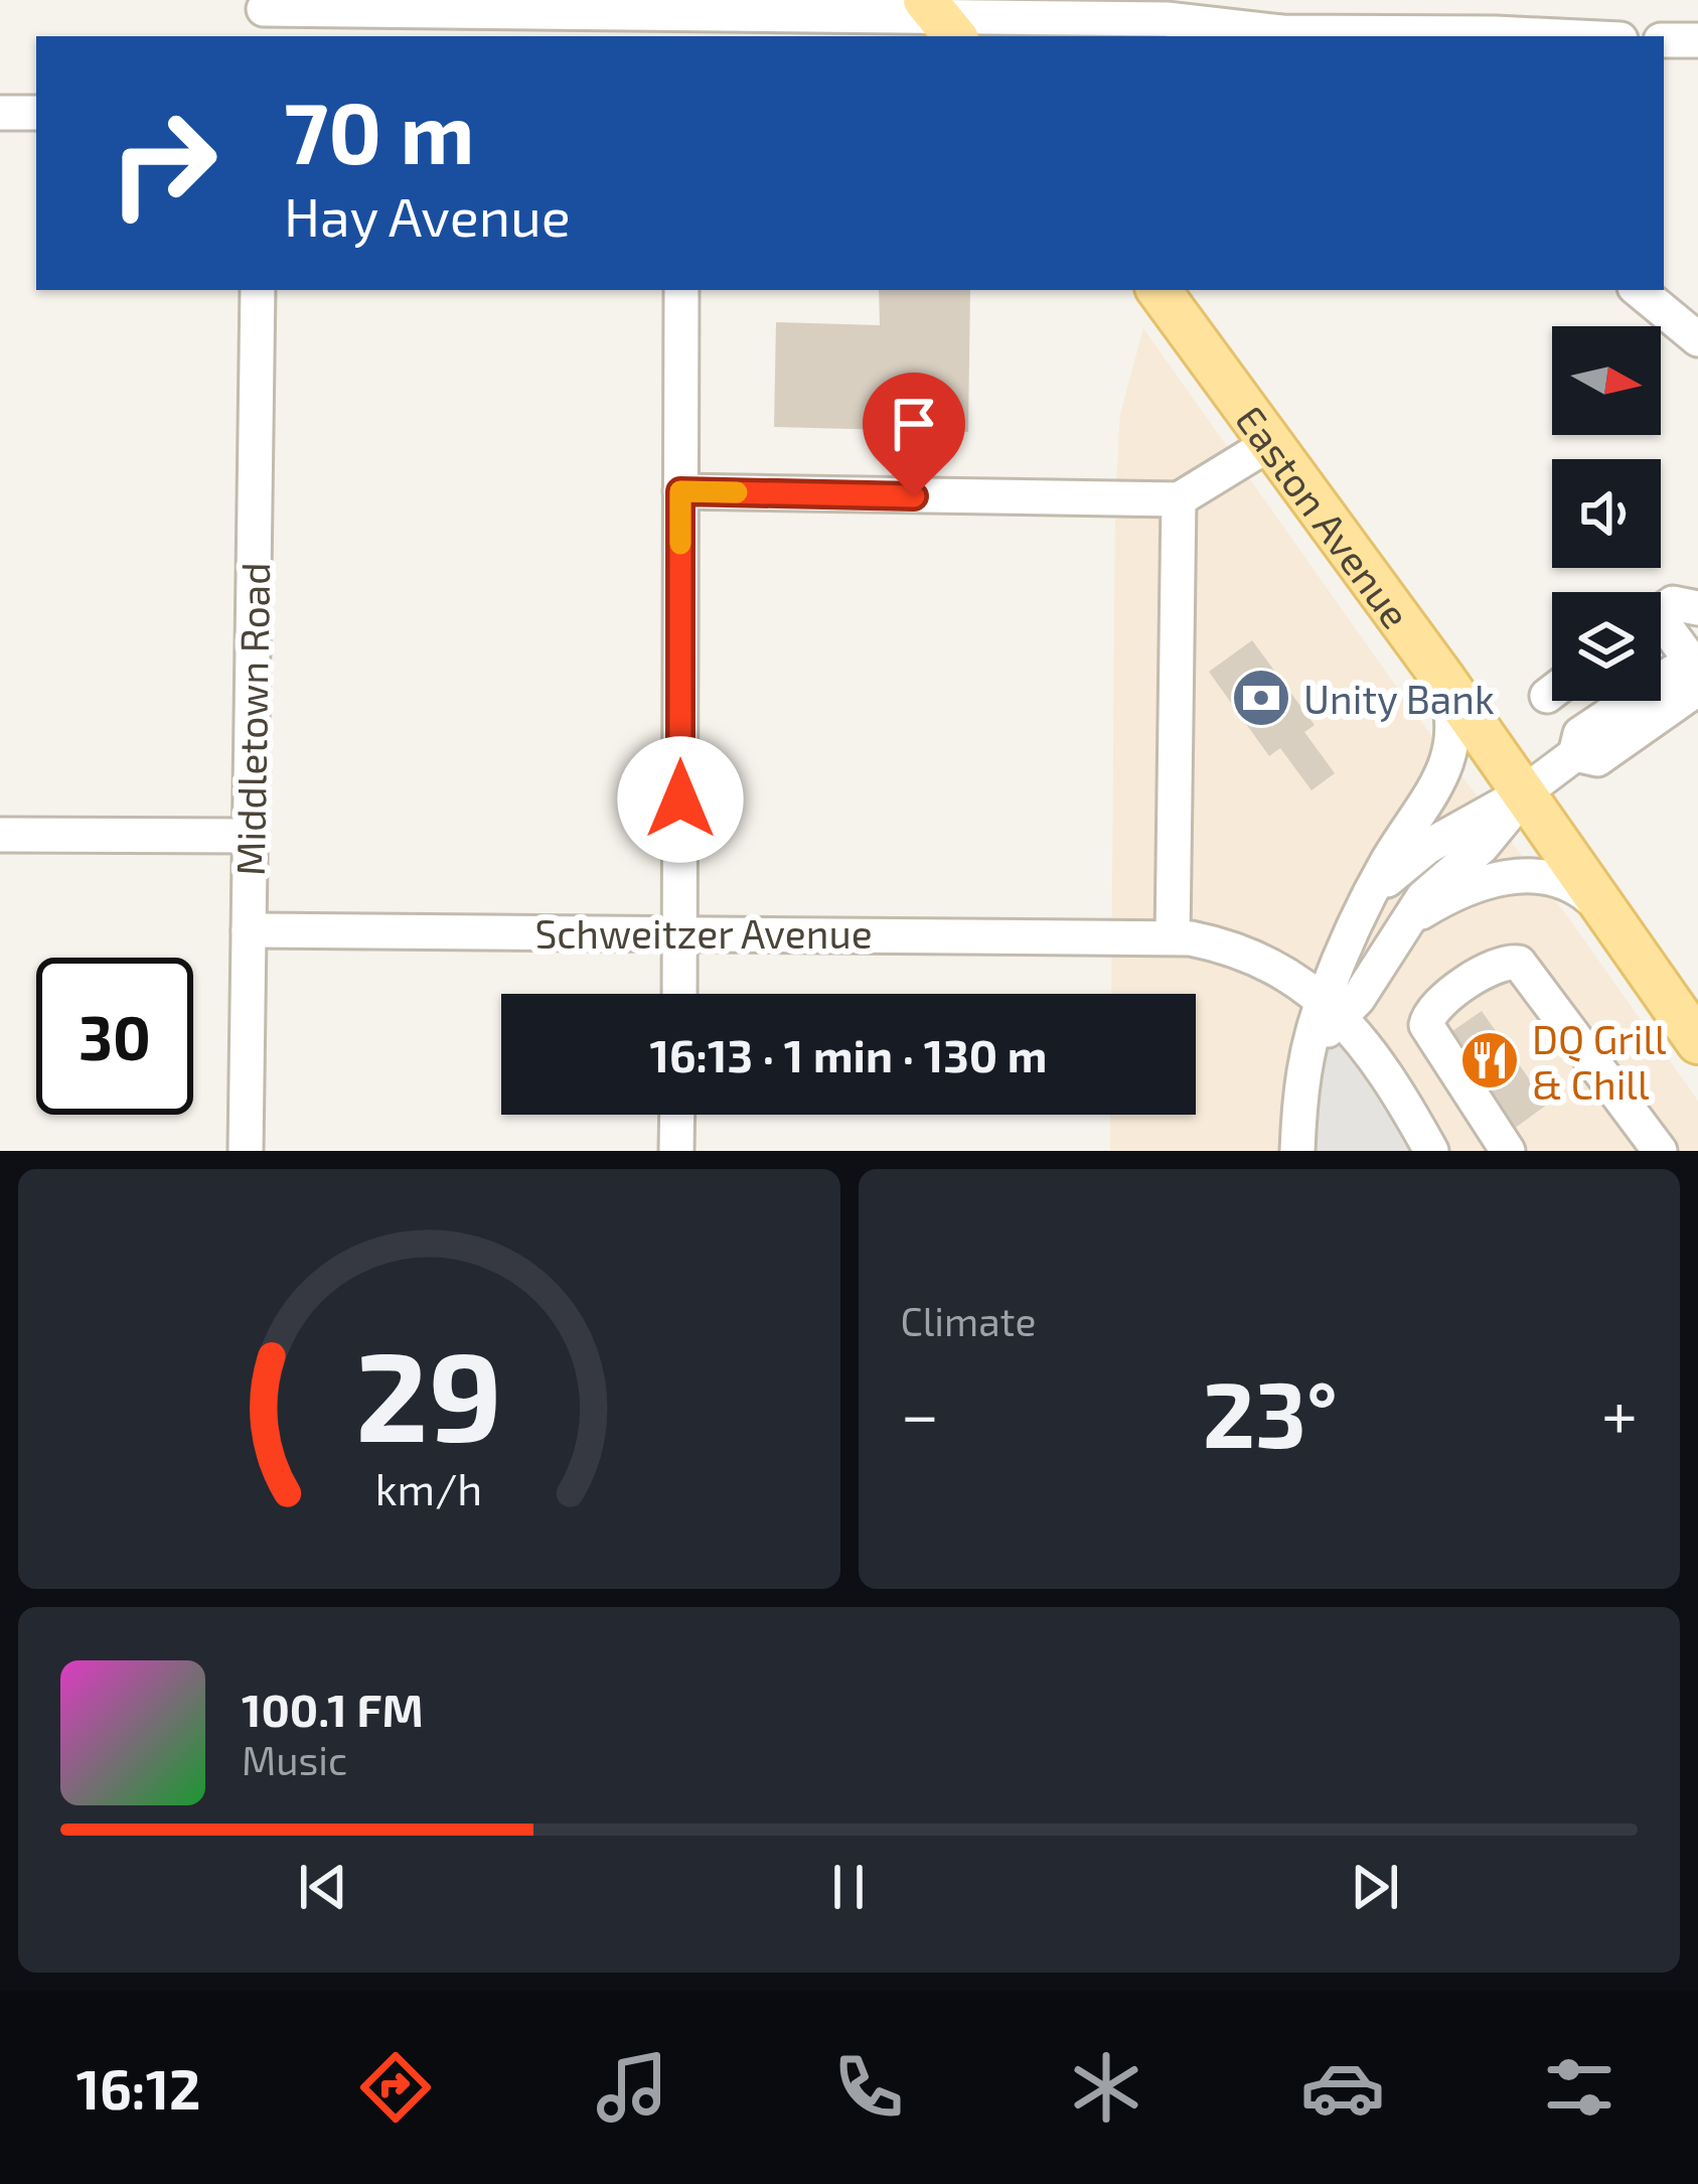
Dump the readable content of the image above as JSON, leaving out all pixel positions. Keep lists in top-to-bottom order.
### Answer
{
  "streets": {
    "main road": ["Easton Avenue"],
    "street": ["Middletown Road", "Schweitzer Avenue"]
  },
  "crossings": [
    ["Middletown Road", "Schweitzer Avenue"]
  ],
  "places": {
    "bank": ["Unity Bank"],
    "restaurant": ["DQ Grill & Chill"]
  },
  "north": "right",
  "page": {
    "turn": ["70 m", "Hay Avenue"],
    "limit": "30",
    "trip": "16:13 · 1 min · 130 m",
    "tile": "Climate",
    "heat": ["−", "23°", "+"],
    "song": ["100.1 FM", "Music"],
    "tabs": "16:12",
    "gauge": ["29", "km/h"]
  }
}
